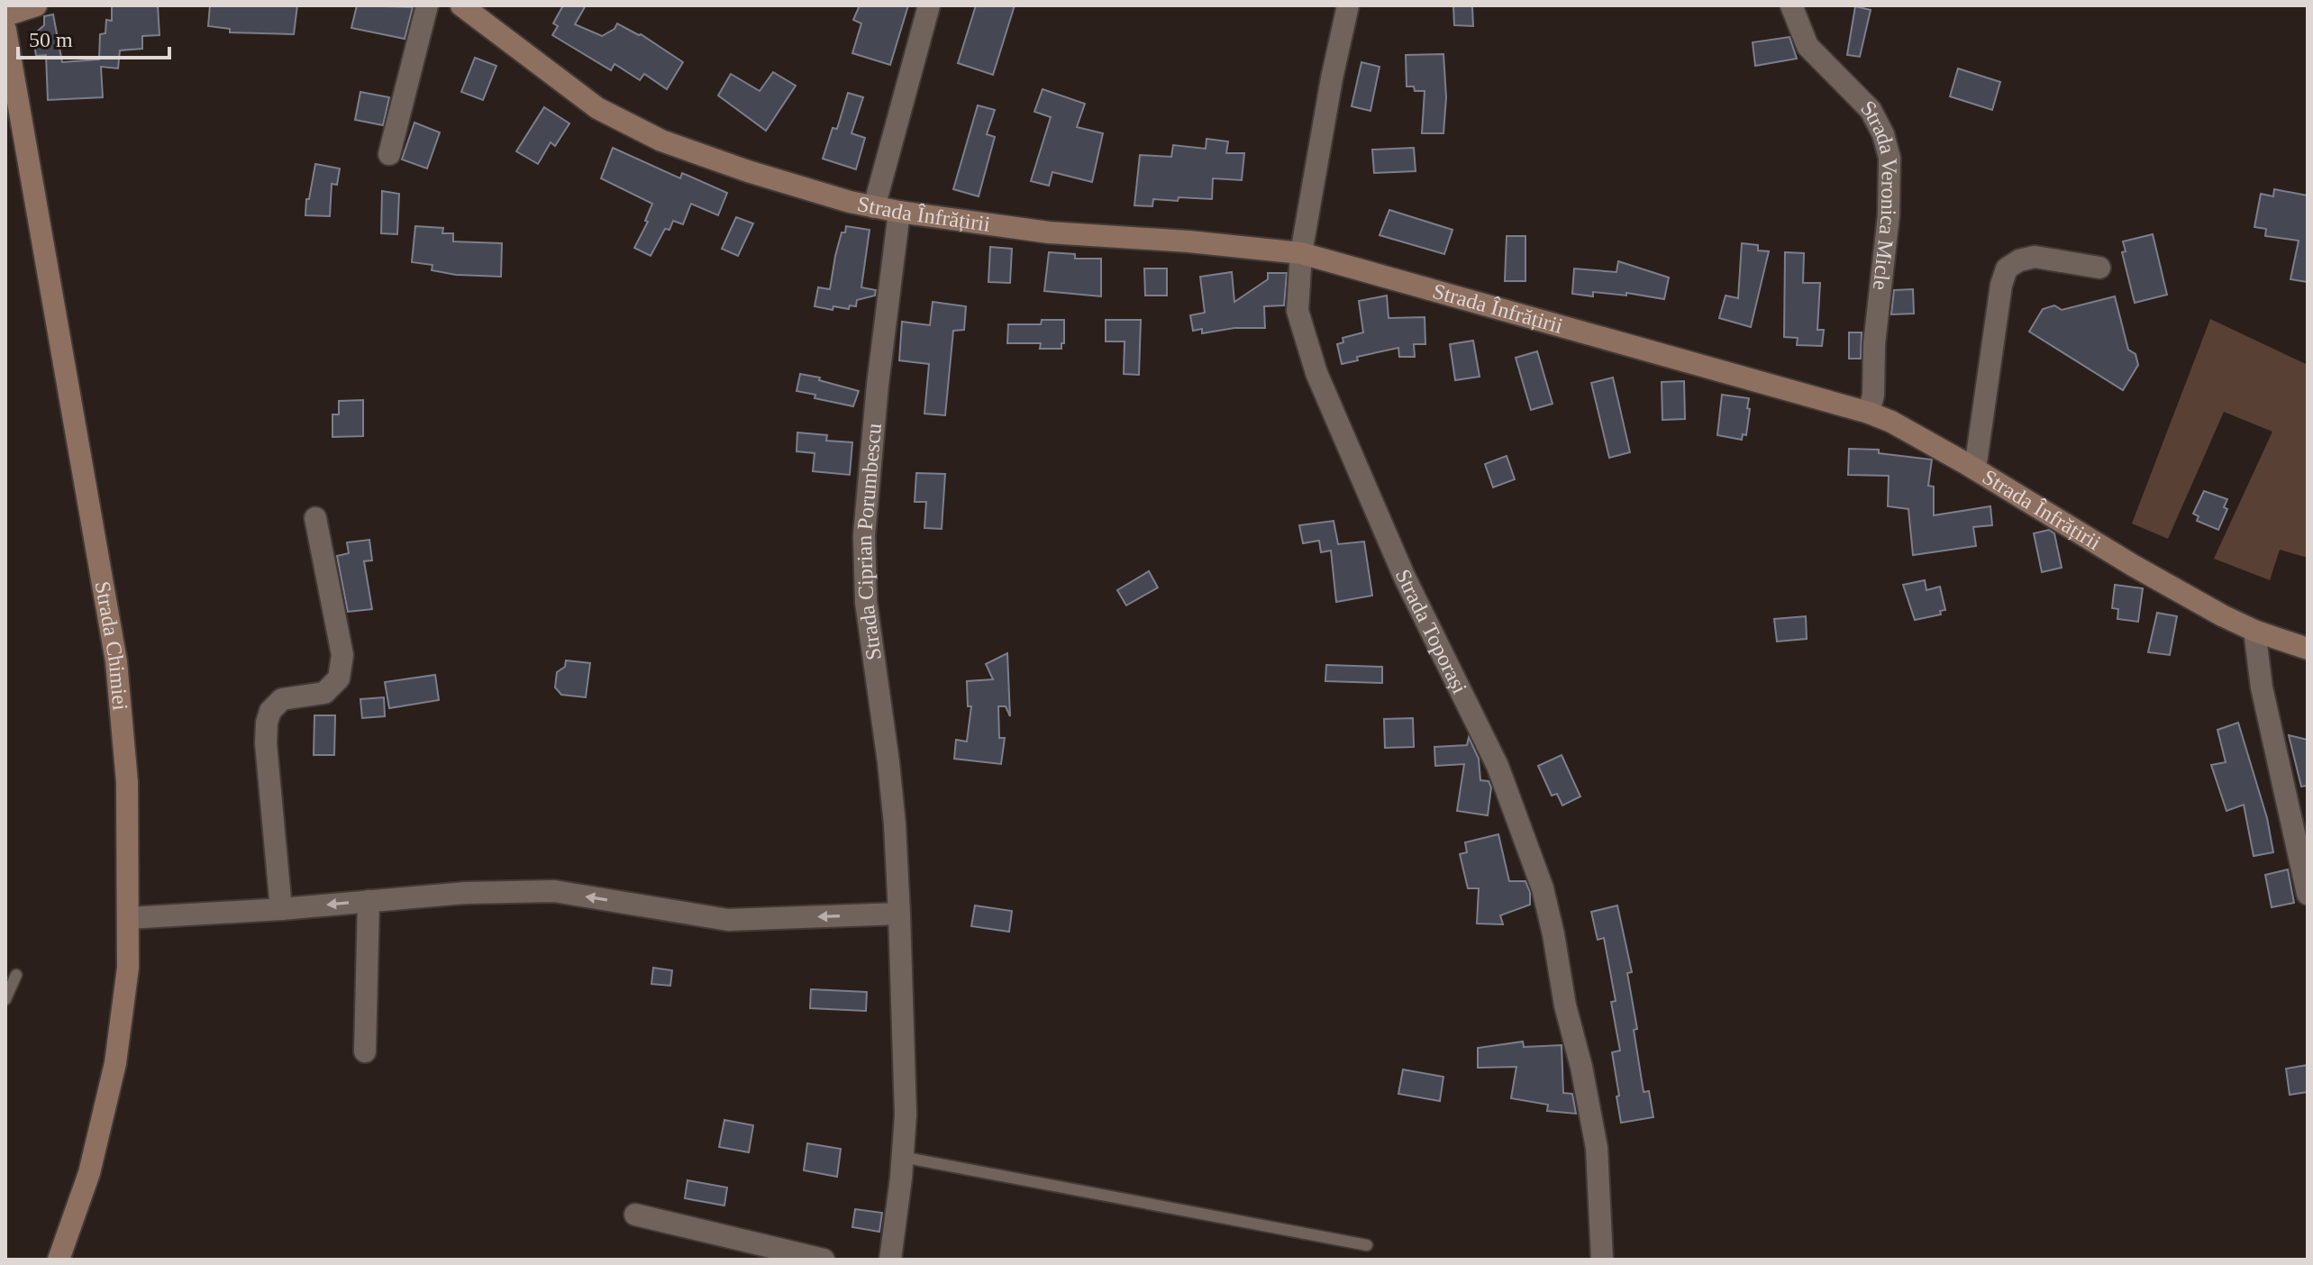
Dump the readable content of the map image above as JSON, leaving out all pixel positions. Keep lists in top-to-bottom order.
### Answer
{
  "streets": {
    "main road": ["Strada Înfrățirii", "Strada Chimiei"],
    "street": ["Strada Veronica Micle", "Strada Ciprian Porumbescu", "Strada Toporași"]
  },
  "crossings": [
    ["Strada Veronica Micle", "Strada Înfrățirii"],
    ["Strada Înfrățirii", "Strada Ciprian Porumbescu"],
    ["Strada Înfrățirii", "Strada Toporași"]
  ],
  "scale_bar": "50 m"
}
